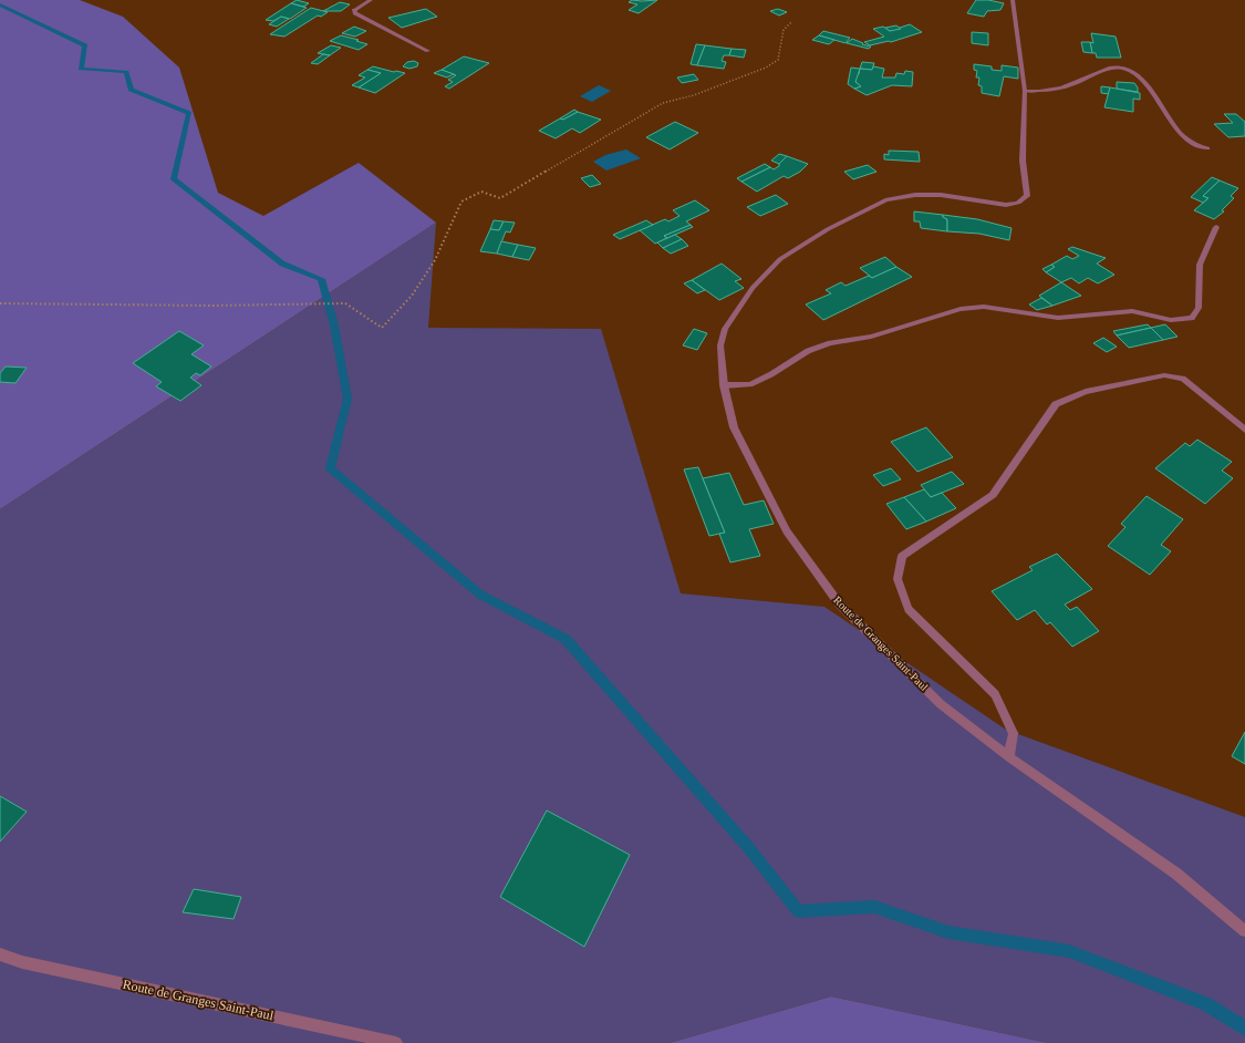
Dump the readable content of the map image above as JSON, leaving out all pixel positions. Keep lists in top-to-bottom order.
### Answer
{
  "streets": {
    "street": ["Route de Granges Saint-Paul"]
  }
}
